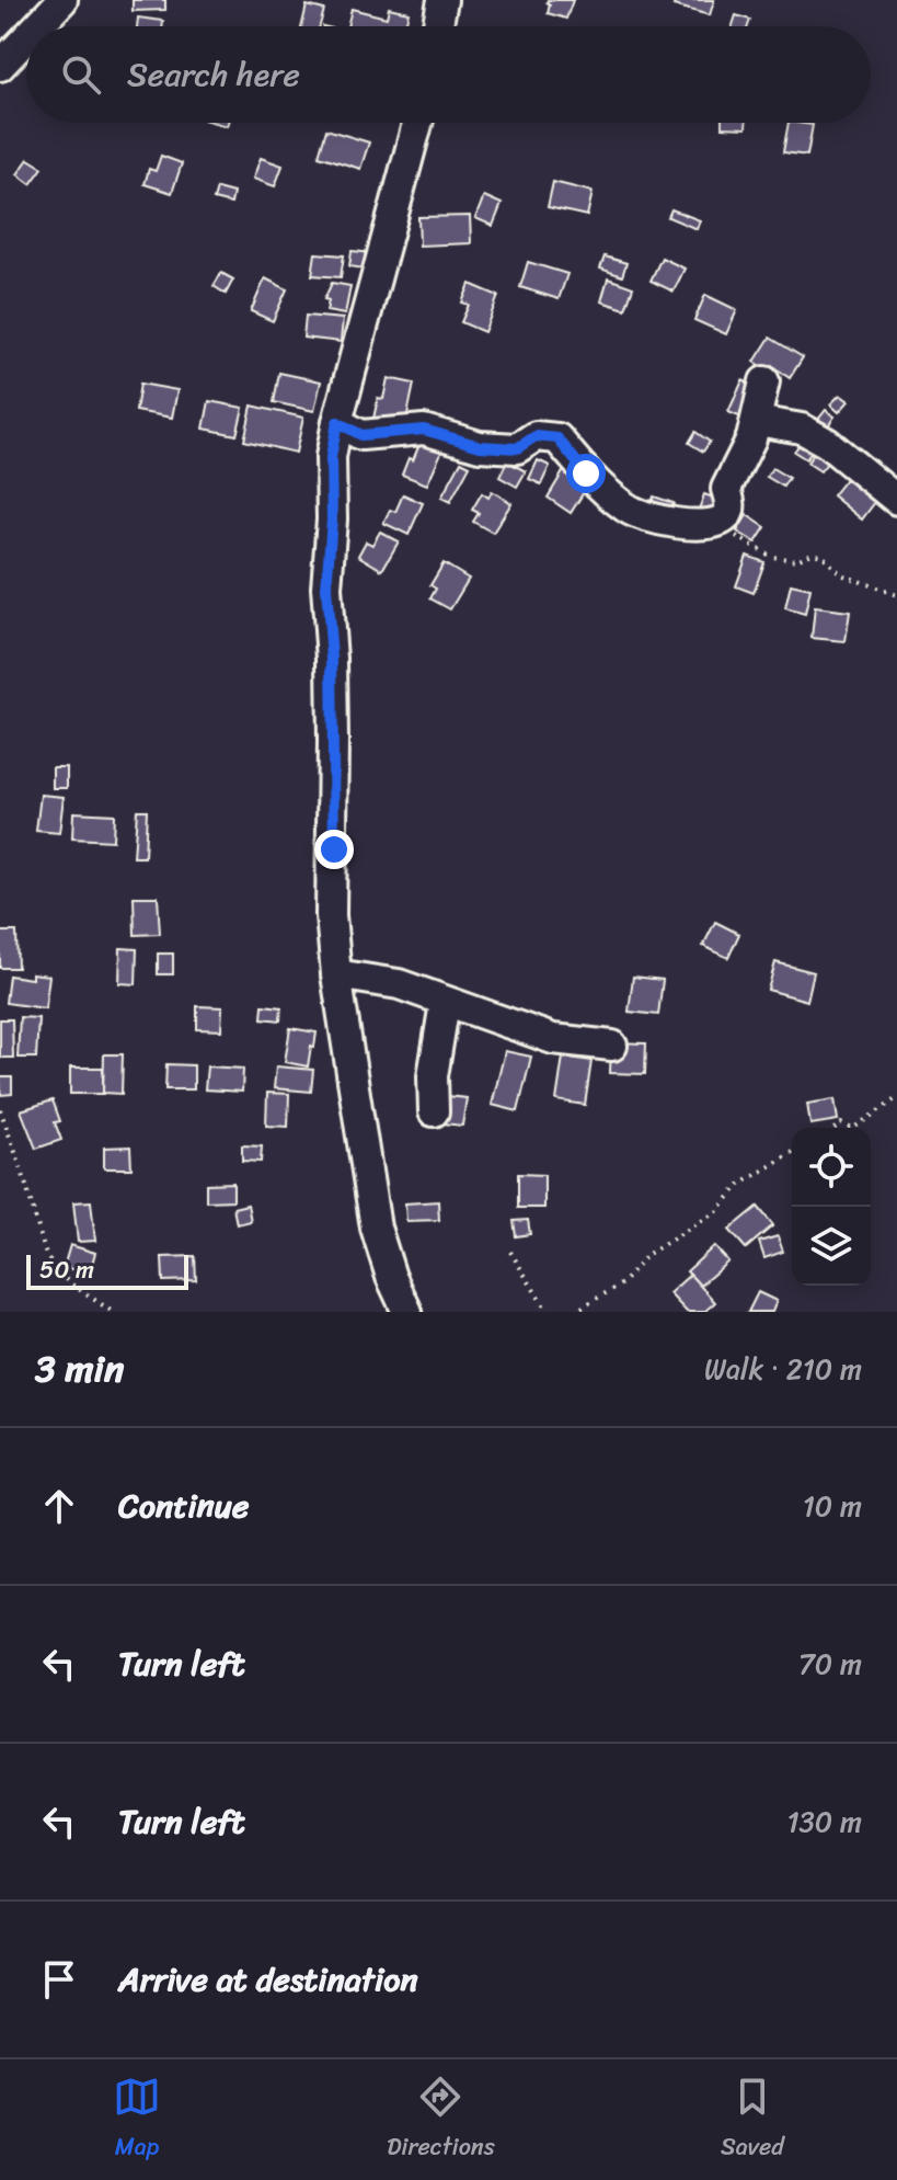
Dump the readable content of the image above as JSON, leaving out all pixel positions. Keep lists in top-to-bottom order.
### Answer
{
  "scale_bar": "50 m",
  "page": {
    "search": "Search here",
    "scale": "50 m",
    "heading": ["3 min", "Walk · 210 m"],
    "list": [
      ["Continue", "10 m"],
      ["Turn left", "70 m"],
      ["Turn left", "130 m"],
      "Arrive at destination"
    ],
    "nav": ["Map", "Directions", "Saved"]
  }
}
